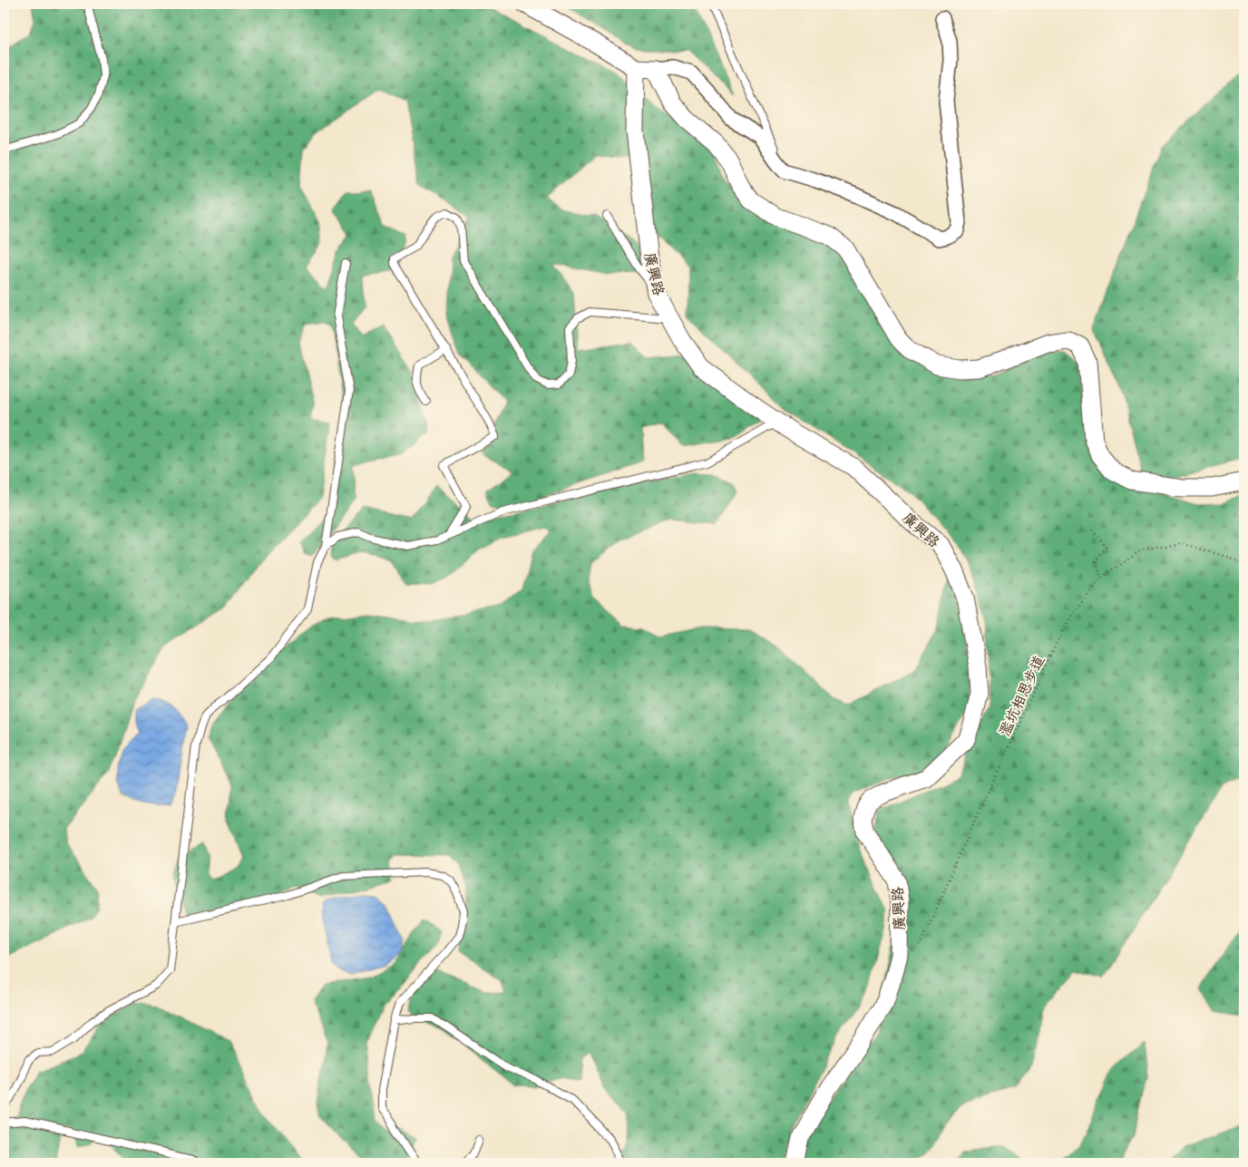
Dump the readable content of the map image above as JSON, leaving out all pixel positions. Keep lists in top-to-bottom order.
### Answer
{
  "streets": {
    "street": ["廣興路"],
    "path": ["濫坑相思步道"]
  },
  "crossings": [
    ["廣興路", "濫坑相思步道"]
  ]
}
